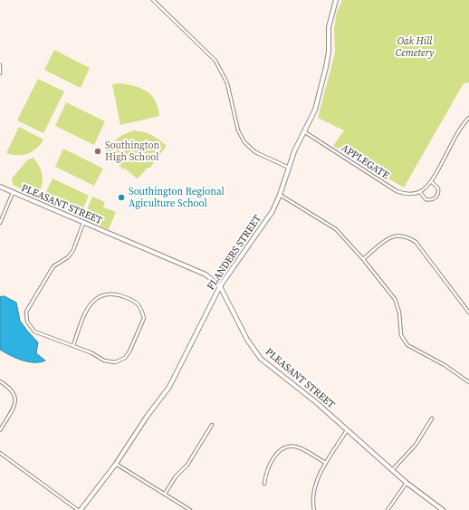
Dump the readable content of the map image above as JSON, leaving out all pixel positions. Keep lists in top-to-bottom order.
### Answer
{
  "streets": {
    "street": ["APPLEGATE", "PLEASANT STREET", "FLANDERS STREET"]
  },
  "crossings": [
    ["APPLEGATE", "FLANDERS STREET"],
    ["PLEASANT STREET", "FLANDERS STREET"]
  ],
  "parks": ["Oak Hill Cemetery"],
  "places": ["Southington High School", "Southington Regional Agiculture School"]
}
